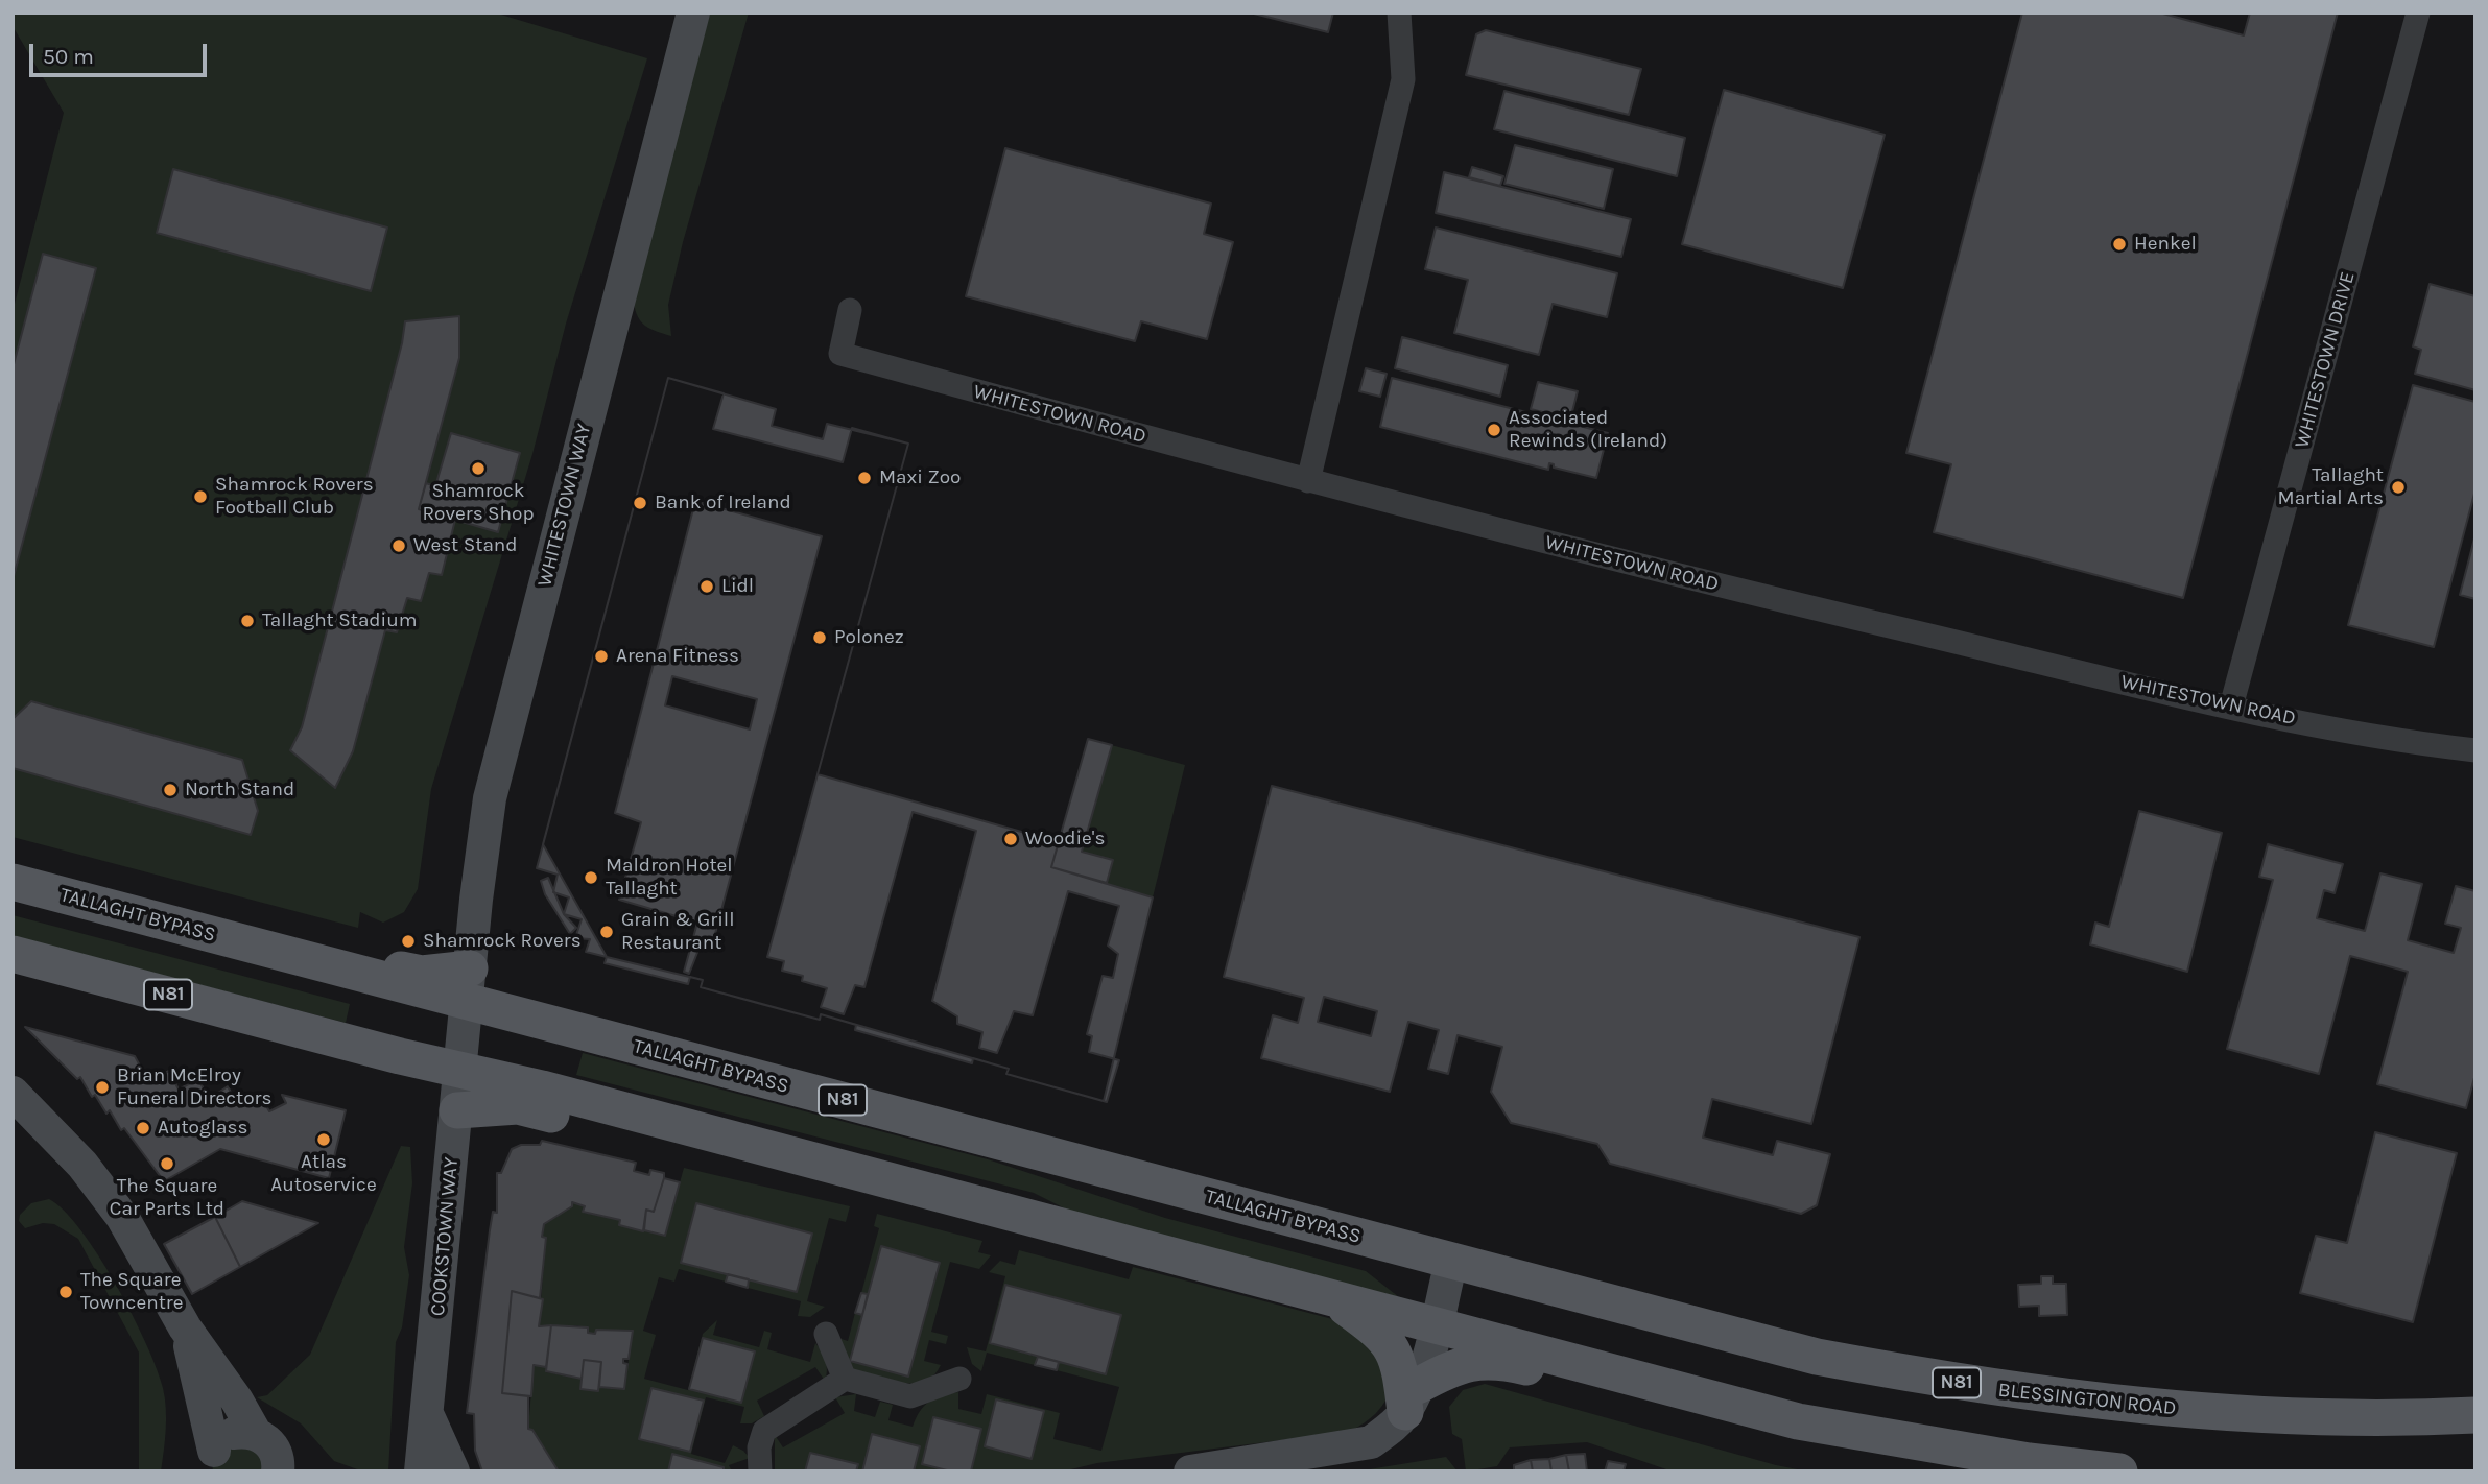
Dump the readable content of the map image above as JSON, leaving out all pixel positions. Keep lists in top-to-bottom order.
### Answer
{
  "streets": {
    "main road": ["TALLAGHT BYPASS", "N81", "BLESSINGTON ROAD"],
    "street": [
      "WHITESTOWN DRIVE",
      "WHITESTOWN ROAD",
      "WHITESTOWN WAY",
      "COOKSTOWN WAY"
    ]
  },
  "crossings": [
    ["WHITESTOWN DRIVE", "WHITESTOWN ROAD"],
    ["WHITESTOWN WAY", "TALLAGHT BYPASS"],
    ["WHITESTOWN WAY", "COOKSTOWN WAY"],
    ["TALLAGHT BYPASS", "COOKSTOWN WAY"],
    ["TALLAGHT BYPASS", "BLESSINGTON ROAD"],
    ["N81", "COOKSTOWN WAY"]
  ],
  "places": [
    "Henkel",
    "Associated Rewinds (Ireland)",
    "Shamrock Rovers Shop",
    "Maxi Zoo",
    "Tallaght Martial Arts",
    "Shamrock Rovers Football Club",
    "Bank of Ireland",
    "West Stand",
    "Lidl",
    "Tallaght Stadium",
    "Polonez",
    "Arena Fitness",
    "North Stand",
    "Woodie's",
    "Maldron Hotel Tallaght",
    "Grain & Grill Restaurant",
    "Shamrock Rovers",
    "Brian McElroy Funeral Directors",
    "Autoglass",
    "Atlas Autoservice",
    "The Square Car Parts Ltd",
    "The Square Towncentre"
  ],
  "scale_bar": "50 m"
}
